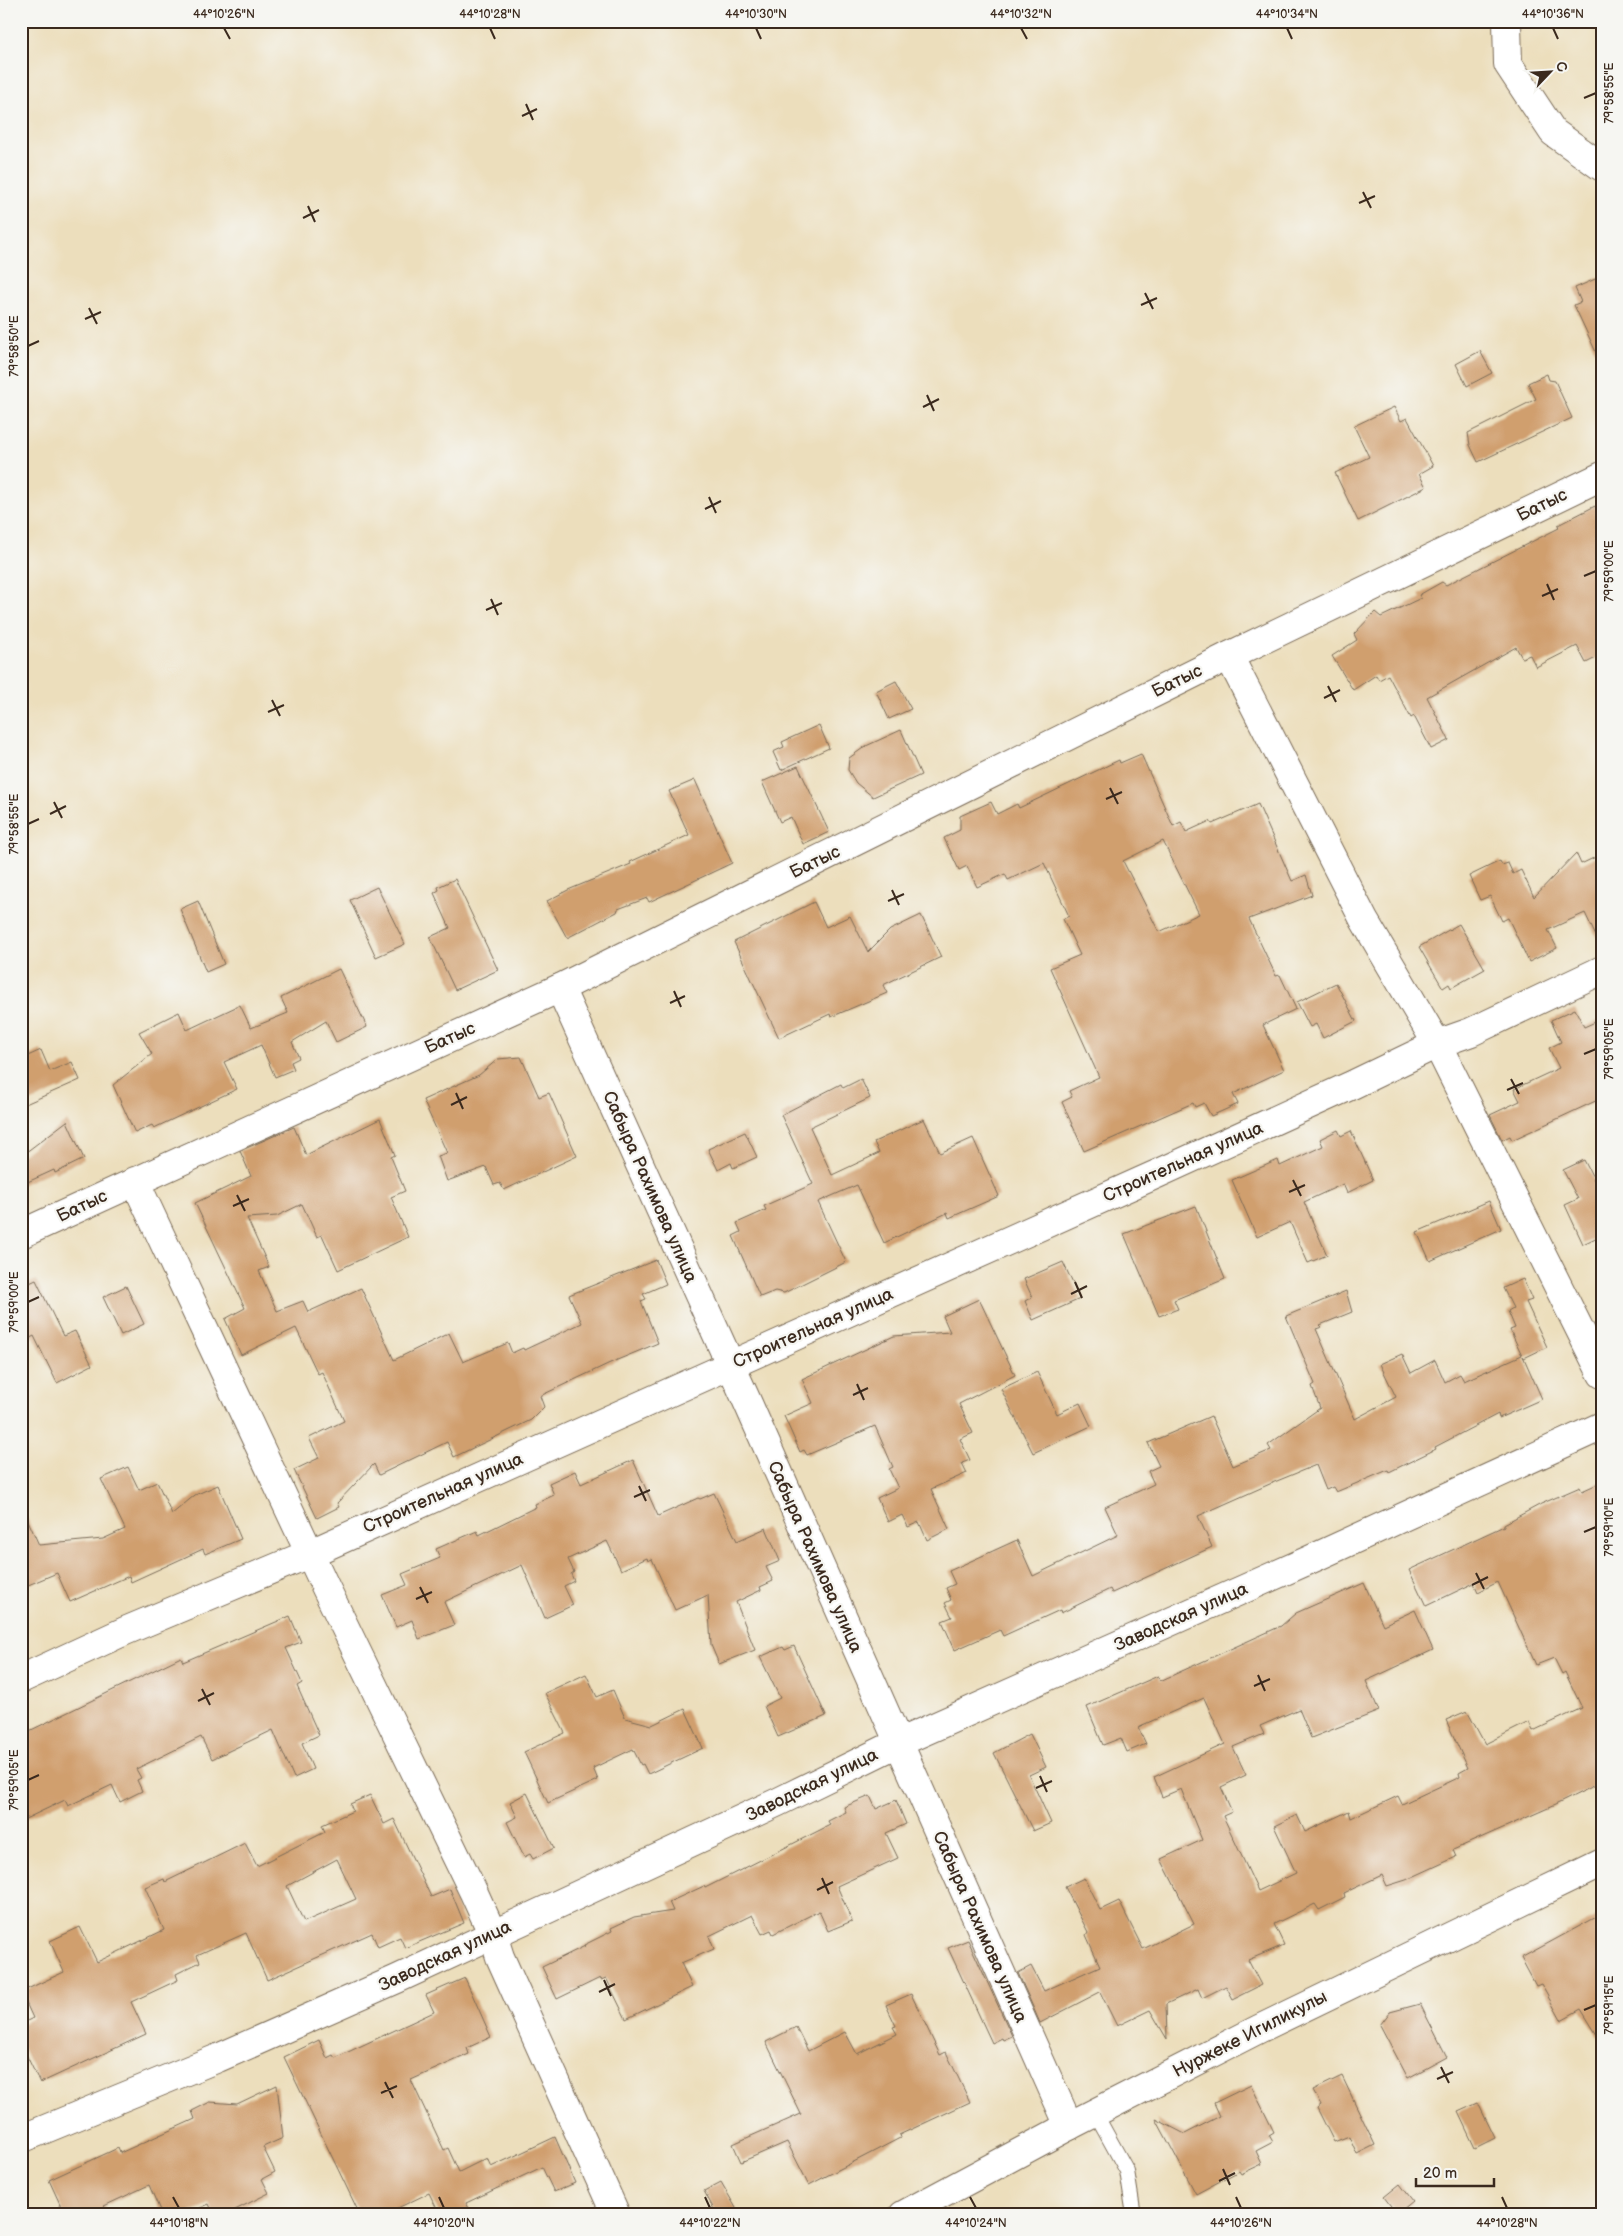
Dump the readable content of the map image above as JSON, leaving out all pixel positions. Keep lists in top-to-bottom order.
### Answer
{
  "streets": {
    "street": [
      "Батыс",
      "Строительная улица",
      "Сабыра Рахимова улица",
      "Заводская улица",
      "Нуржеке Игиликулы"
    ]
  },
  "crossings": [
    ["Батыс", "Сабыра Рахимова улица"],
    ["Строительная улица", "Сабыра Рахимова улица"],
    ["Сабыра Рахимова улица", "Заводская улица"],
    ["Сабыра Рахимова улица", "Нуржеке Игиликулы"]
  ],
  "scale_bar": "20 m",
  "north": "top right",
  "coordinates": [
    "44°10'26\"N",
    "44°10'28\"N",
    "44°10'30\"N",
    "44°10'32\"N",
    "44°10'34\"N",
    "44°10'36\"N",
    "79°58'55\"E",
    "79°58'50\"E",
    "79°59'00\"E",
    "79°59'05\"E",
    "79°59'10\"E",
    "79°59'15\"E",
    "44°10'18\"N",
    "44°10'20\"N",
    "44°10'22\"N",
    "44°10'24\"N"
  ]
}
